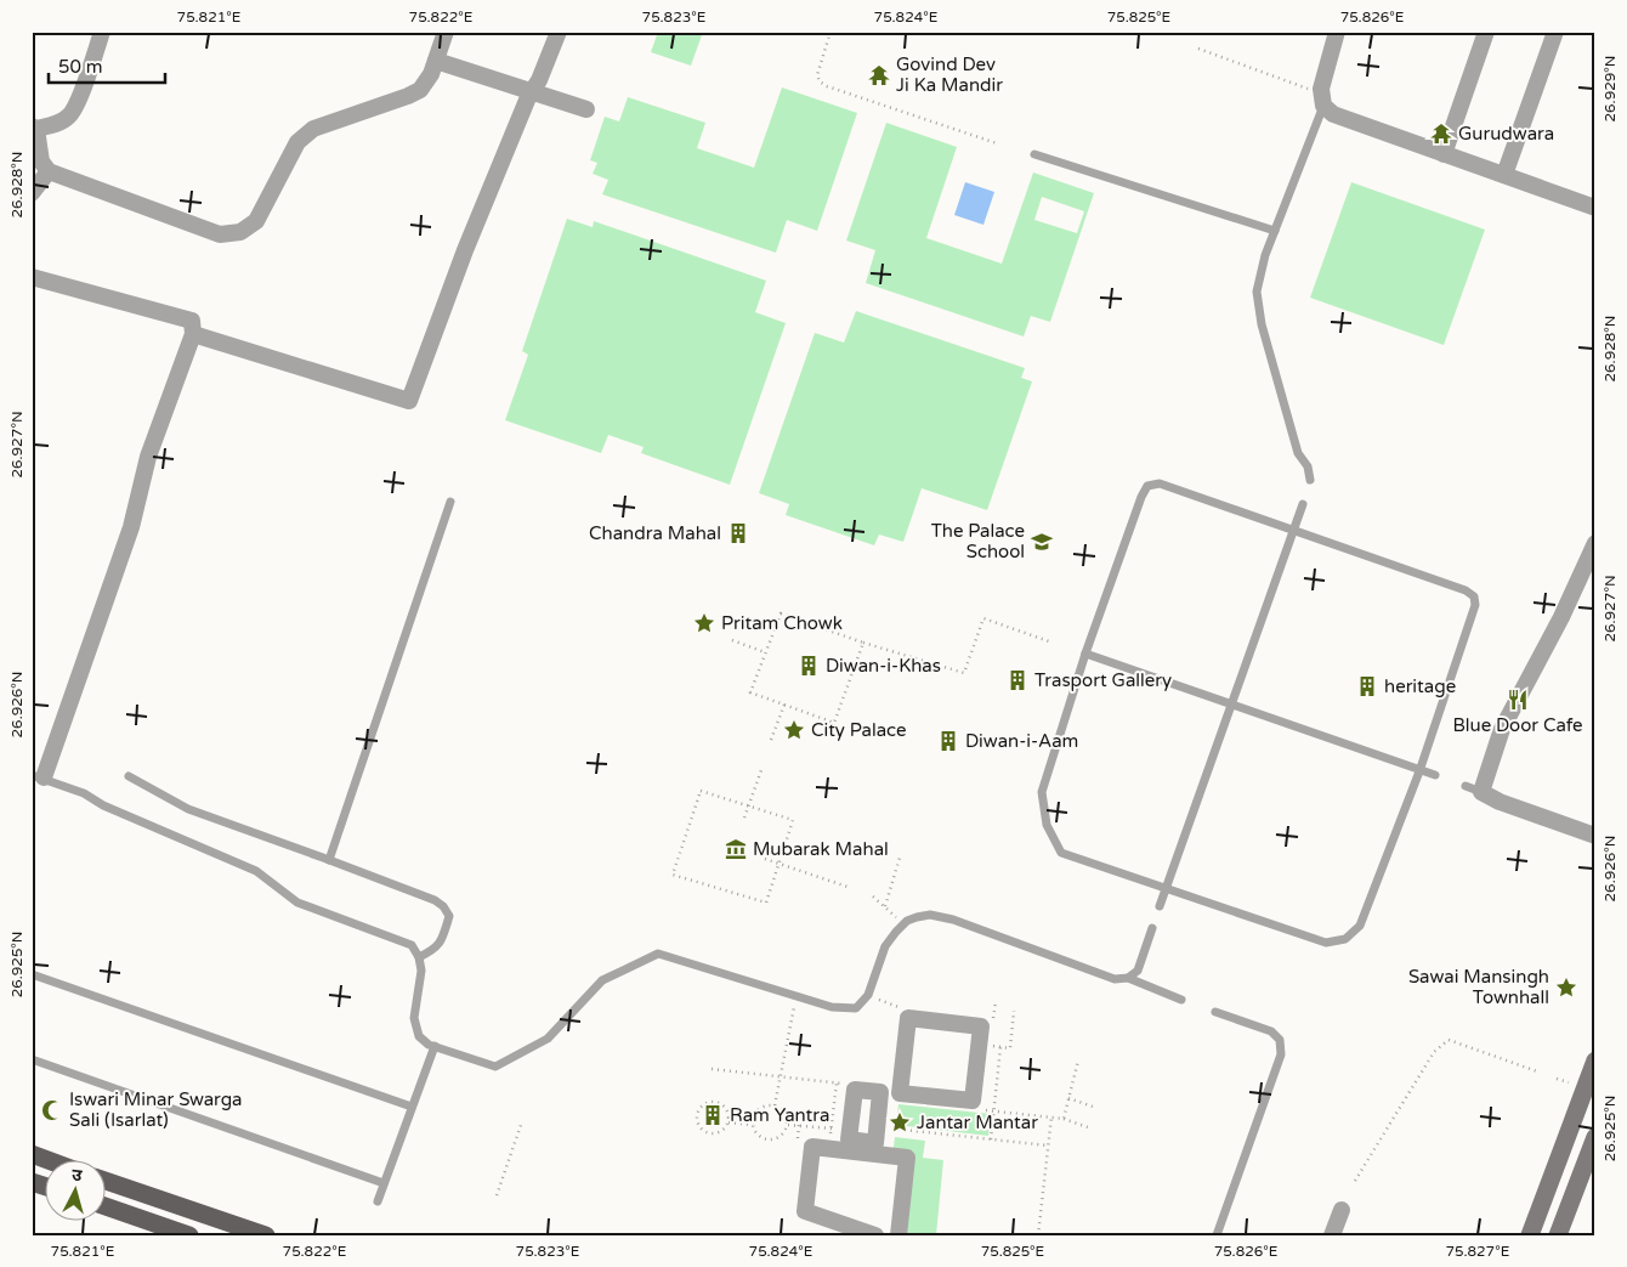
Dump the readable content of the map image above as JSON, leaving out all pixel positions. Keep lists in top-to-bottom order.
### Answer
{
  "places": {
    "temple": ["Govind Dev Ji Ka Mandir", "Gurudwara"],
    "building": [
      "Chandra Mahal",
      "Diwan-i-Khas",
      "Trasport Gallery",
      "heritage",
      "Diwan-i-Aam",
      "Ram Yantra"
    ],
    "school or university": ["The Palace School"],
    "place": [
      "Pritam Chowk",
      "City Palace",
      "Sawai Mansingh Townhall",
      "Jantar Mantar"
    ],
    "restaurant": ["Blue Door Cafe"],
    "museum": ["Mubarak Mahal"],
    "mosque": ["Iswari Minar Swarga Sali (Isarlat)"]
  },
  "scale_bar": "50 m",
  "north": "top",
  "coordinates": [
    "75.821°E",
    "75.822°E",
    "75.823°E",
    "75.824°E",
    "75.825°E",
    "75.826°E",
    "26.929°N",
    "26.928°N",
    "26.927°N",
    "26.926°N",
    "26.925°N",
    "75.827°E"
  ]
}
